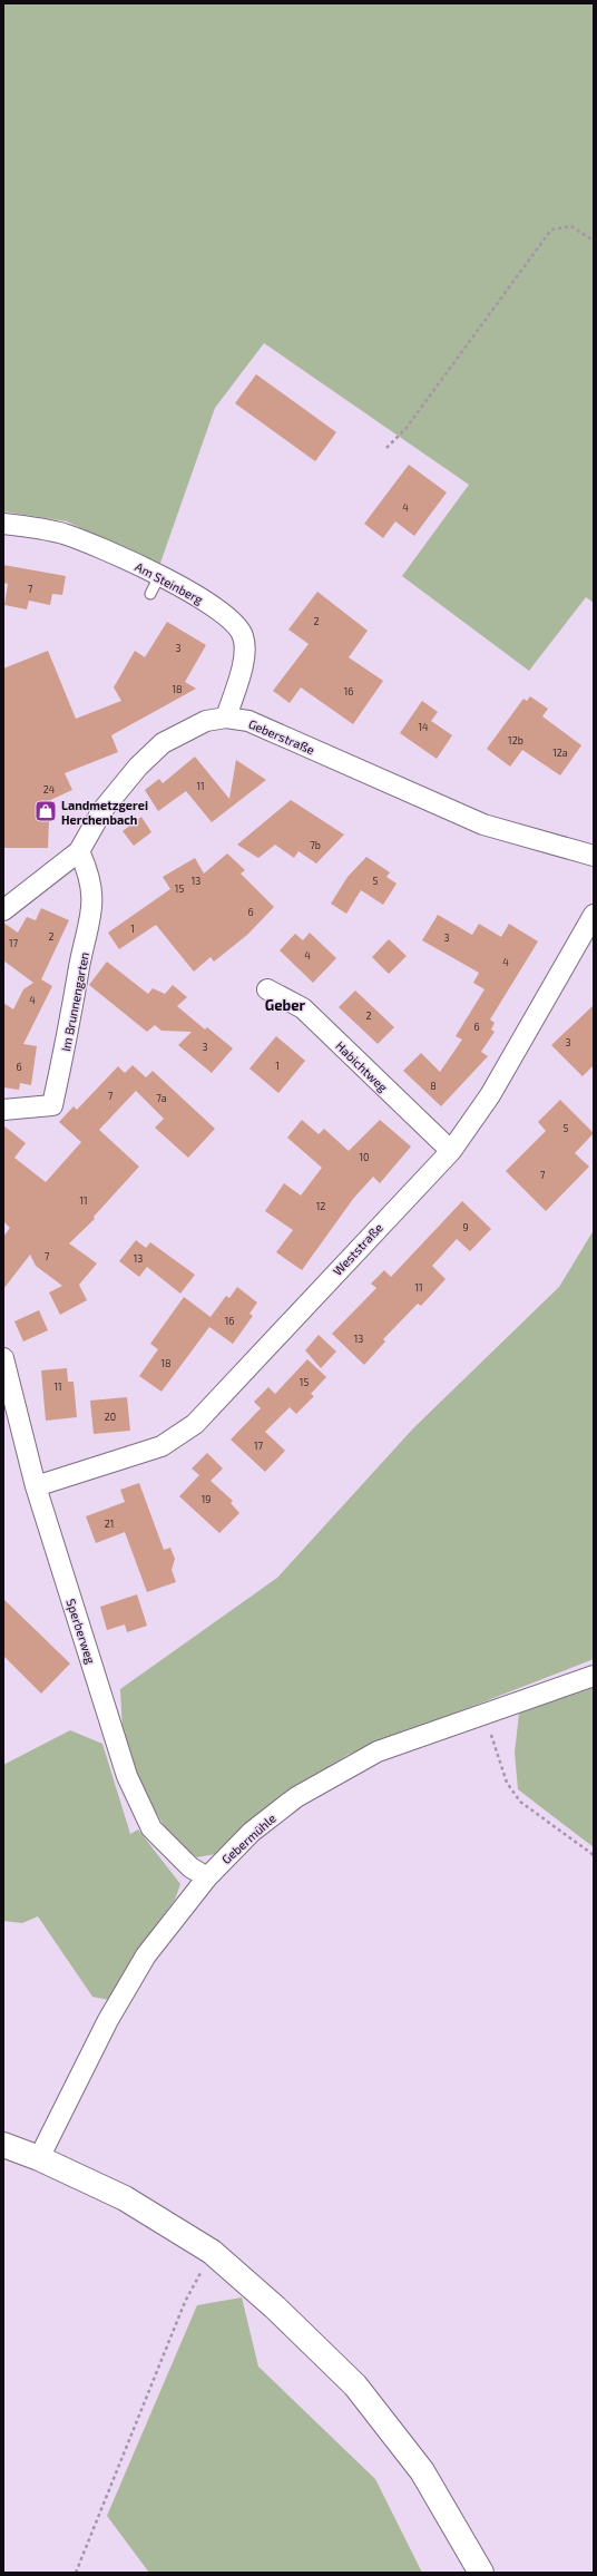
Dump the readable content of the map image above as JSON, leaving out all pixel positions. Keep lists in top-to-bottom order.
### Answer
{
  "streets": {
    "street": [
      "Am Steinberg",
      "Geberstraße",
      "Im Brunnengarten",
      "Habichtweg",
      "Weststraße",
      "Sperberweg",
      "Gebermühle"
    ]
  },
  "crossings": [
    ["Am Steinberg", "Geberstraße"],
    ["Geberstraße", "Im Brunnengarten"],
    ["Habichtweg", "Weststraße"],
    ["Weststraße", "Sperberweg"],
    ["Sperberweg", "Gebermühle"]
  ],
  "districts": ["Geber"],
  "places": {
    "shop": ["Landmetzgerei Herchenbach"]
  },
  "house_numbers": [
    "4",
    "7",
    "2",
    "3",
    "18",
    "16",
    "14",
    "12b",
    "12a",
    "11",
    "24",
    "7b",
    "13",
    "5",
    "15",
    "6",
    "1",
    "2",
    "3",
    "17",
    "4",
    "4",
    "4",
    "2",
    "6",
    "3",
    "3",
    "1",
    "6",
    "8",
    "7",
    "7a",
    "5",
    "10",
    "7",
    "11",
    "12",
    "9",
    "7",
    "13",
    "11",
    "16",
    "13",
    "18",
    "15",
    "11",
    "20",
    "17",
    "19",
    "21"
  ]
}
